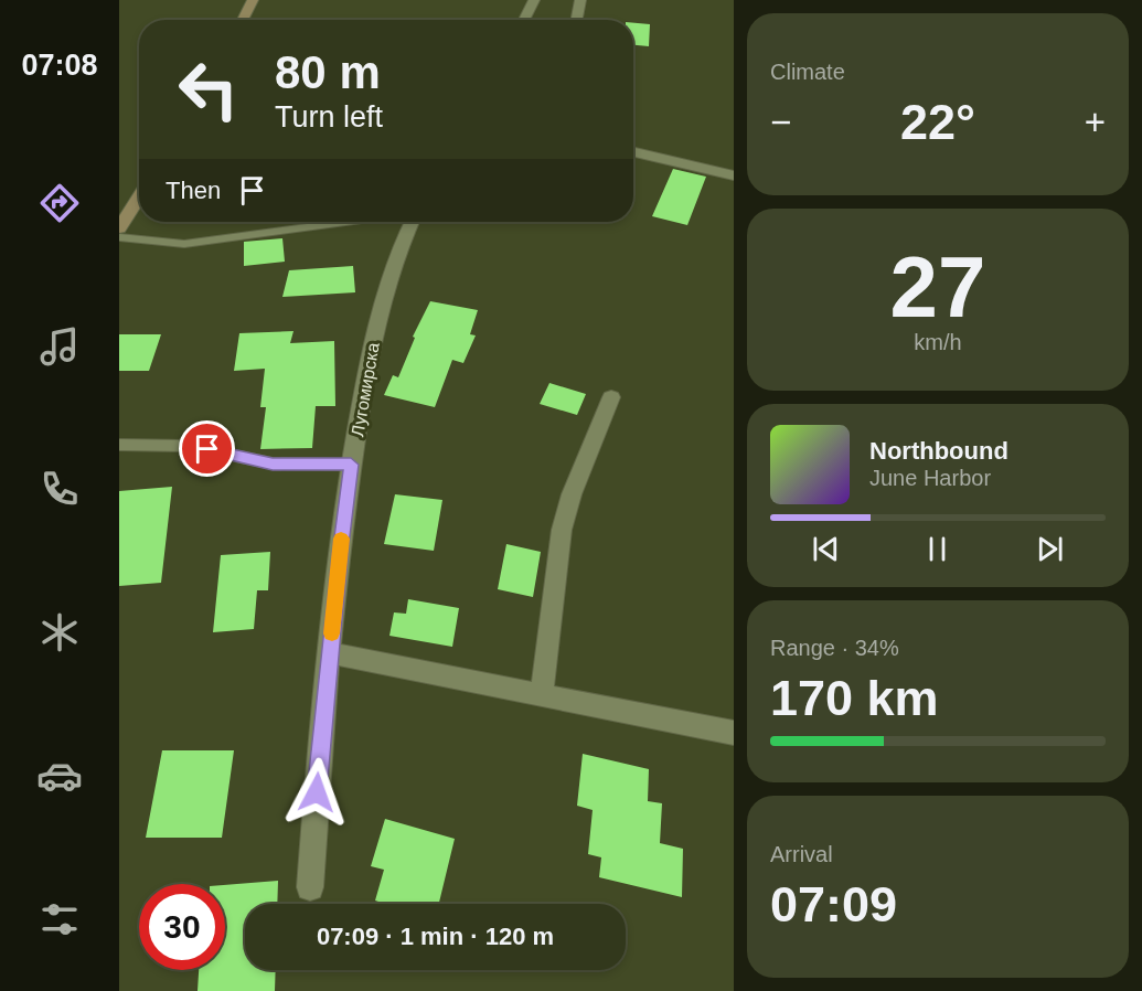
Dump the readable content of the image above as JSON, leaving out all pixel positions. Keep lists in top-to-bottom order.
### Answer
{
  "streets": {
    "street": ["Лугомирска"]
  },
  "page": {
    "tabs": "07:08",
    "tile": [
      "Climate",
      ["27", "km/h"],
      ["Range · 34%", "170 km"],
      ["Arrival", "07:09"]
    ],
    "turn": ["80 m", "Turn left"],
    "heat": ["−", "22°", "+"],
    "then": "Then",
    "song": ["Northbound", "June Harbor"],
    "limit": "30",
    "trip": "07:09 · 1 min · 120 m"
  }
}
